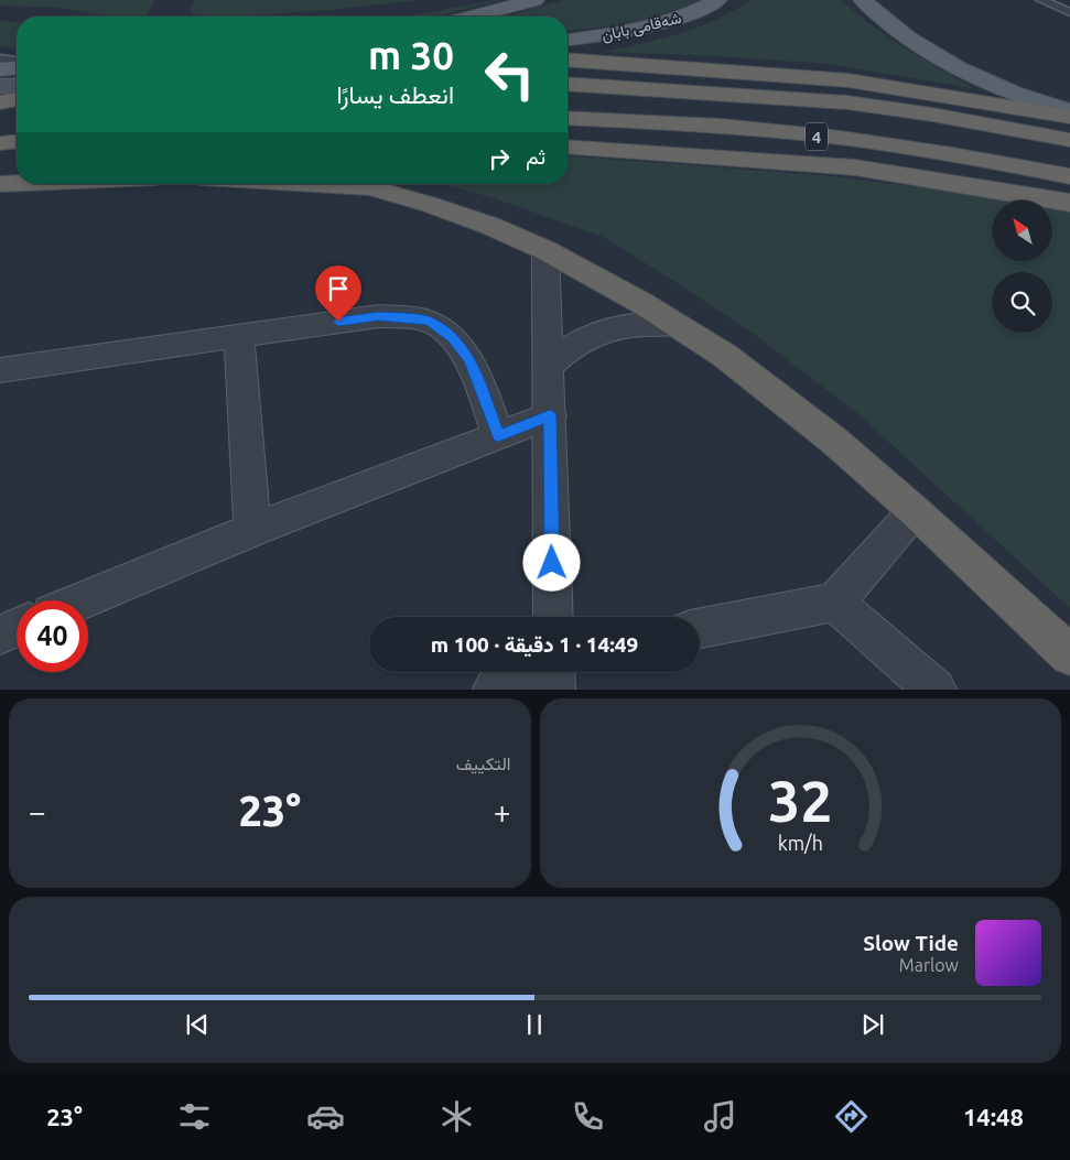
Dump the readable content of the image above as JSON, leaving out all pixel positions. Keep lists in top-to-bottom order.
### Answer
{
  "streets": {
    "highway": ["4"],
    "main road": ["شەقامی بابان"]
  },
  "north": "top left",
  "page": {
    "turn": ["30 m", "انعطف يسارًا"],
    "then": "ثم",
    "limit": "40",
    "trip": "14:49 · 1 دقيقة · 100 m",
    "tile": "التكييف",
    "heat": ["−", "23°", "+"],
    "song": ["Slow Tide", "Marlow"],
    "tabs": ["14:48", "23°"],
    "gauge": ["32", "km/h"]
  }
}
